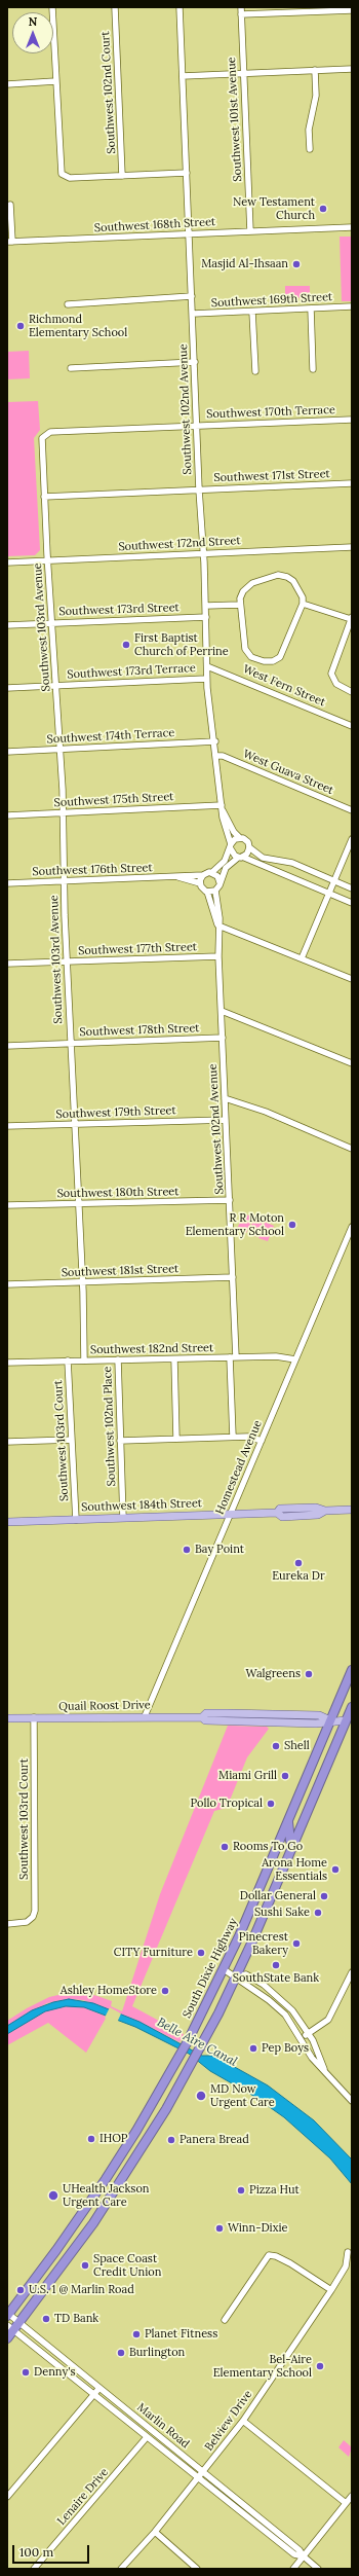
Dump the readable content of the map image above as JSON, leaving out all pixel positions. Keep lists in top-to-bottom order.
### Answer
{
  "streets": {
    "highway": ["South Dixie Highway"],
    "main road": ["Southwest 184th Street", "Quail Roost Drive"],
    "street": [
      "Southwest 102nd Court",
      "Southwest 101st Avenue",
      "Southwest 168th Street",
      "Southwest 169th Street",
      "Southwest 102nd Avenue",
      "Southwest 170th Terrace",
      "Southwest 171st Street",
      "Southwest 172nd Street",
      "Southwest 173rd Street",
      "Southwest 103rd Avenue",
      "Southwest 173rd Terrace",
      "West Fern Street",
      "Southwest 174th Terrace",
      "West Guava Street",
      "Southwest 175th Street",
      "Southwest 176th Street",
      "Southwest 177th Street",
      "Southwest 178th Street",
      "Southwest 179th Street",
      "Southwest 180th Street",
      "Southwest 181st Street",
      "Southwest 182nd Street",
      "Southwest 102nd Place",
      "Southwest 103rd Court",
      "Homestead Avenue",
      "Belview Drive",
      "Marlin Road",
      "Lenaire Drive"
    ]
  },
  "crossings": [
    ["Southwest 101st Avenue", "Southwest 168th Street"],
    ["Southwest 168th Street", "Southwest 102nd Avenue"],
    ["Southwest 169th Street", "Southwest 102nd Avenue"],
    ["Southwest 102nd Avenue", "Southwest 170th Terrace"],
    ["Southwest 102nd Avenue", "Southwest 171st Street"],
    ["Southwest 102nd Avenue", "Southwest 172nd Street"],
    ["Southwest 102nd Avenue", "Southwest 173rd Street"],
    ["Southwest 102nd Avenue", "Southwest 173rd Terrace"],
    ["Southwest 102nd Avenue", "West Fern Street"],
    ["Southwest 102nd Avenue", "Southwest 174th Terrace"],
    ["Southwest 102nd Avenue", "West Guava Street"],
    ["Southwest 102nd Avenue", "Southwest 175th Street"],
    ["Southwest 102nd Avenue", "Southwest 176th Street"],
    ["Southwest 102nd Avenue", "Southwest 177th Street"],
    ["Southwest 102nd Avenue", "Southwest 178th Street"],
    ["Southwest 102nd Avenue", "Southwest 179th Street"],
    ["Southwest 102nd Avenue", "Southwest 180th Street"],
    ["Southwest 102nd Avenue", "Southwest 181st Street"],
    ["Southwest 102nd Avenue", "Southwest 182nd Street"],
    ["Southwest 170th Terrace", "Southwest 103rd Avenue"],
    ["Southwest 171st Street", "Southwest 103rd Avenue"],
    ["Southwest 172nd Street", "Southwest 103rd Avenue"],
    ["Southwest 173rd Street", "Southwest 103rd Avenue"],
    ["Southwest 103rd Avenue", "Southwest 173rd Terrace"],
    ["Southwest 103rd Avenue", "Southwest 174th Terrace"],
    ["Southwest 103rd Avenue", "Southwest 175th Street"],
    ["Southwest 103rd Avenue", "Southwest 176th Street"],
    ["Southwest 103rd Avenue", "Southwest 177th Street"],
    ["Southwest 103rd Avenue", "Southwest 178th Street"],
    ["Southwest 103rd Avenue", "Southwest 179th Street"],
    ["Southwest 103rd Avenue", "Southwest 180th Street"],
    ["Southwest 103rd Avenue", "Southwest 181st Street"],
    ["Southwest 103rd Avenue", "Southwest 182nd Street"],
    ["Southwest 182nd Street", "Southwest 102nd Place"],
    ["Southwest 182nd Street", "Southwest 103rd Court"],
    ["Southwest 182nd Street", "Homestead Avenue"],
    ["Southwest 102nd Place", "Southwest 184th Street"],
    ["Southwest 103rd Court", "Southwest 184th Street"],
    ["Southwest 103rd Court", "Quail Roost Drive"],
    ["Homestead Avenue", "Southwest 184th Street"],
    ["Homestead Avenue", "Quail Roost Drive"],
    ["Quail Roost Drive", "South Dixie Highway"],
    ["South Dixie Highway", "Marlin Road"],
    ["Belview Drive", "Marlin Road"],
    ["Marlin Road", "Lenaire Drive"]
  ],
  "water": ["Belle Aire Canal"],
  "places": [
    "New Testament Church",
    "Masjid Al-Ihsaan",
    "Richmond Elementary School",
    "First Baptist Church of Perrine",
    "R R Moton Elementary School",
    "Bay Point",
    "Eureka Dr",
    "Walgreens",
    "Shell",
    "Miami Grill",
    "Pollo Tropical",
    "Rooms To Go",
    "Arona Home Essentials",
    "Dollar General",
    "Sushi Sake",
    "Pinecrest Bakery",
    "CITY Furniture",
    "SouthState Bank",
    "Ashley HomeStore",
    "Pep Boys",
    "MD Now Urgent Care",
    "IHOP",
    "Panera Bread",
    "Pizza Hut",
    "UHealth Jackson Urgent Care",
    "Winn-Dixie",
    "Space Coast Credit Union",
    "U.S. 1 @ Marlin Road",
    "TD Bank",
    "Planet Fitness",
    "Burlington",
    "Bel-Aire Elementary School",
    "Denny's"
  ],
  "scale_bar": "100 m",
  "north": "top"
}
